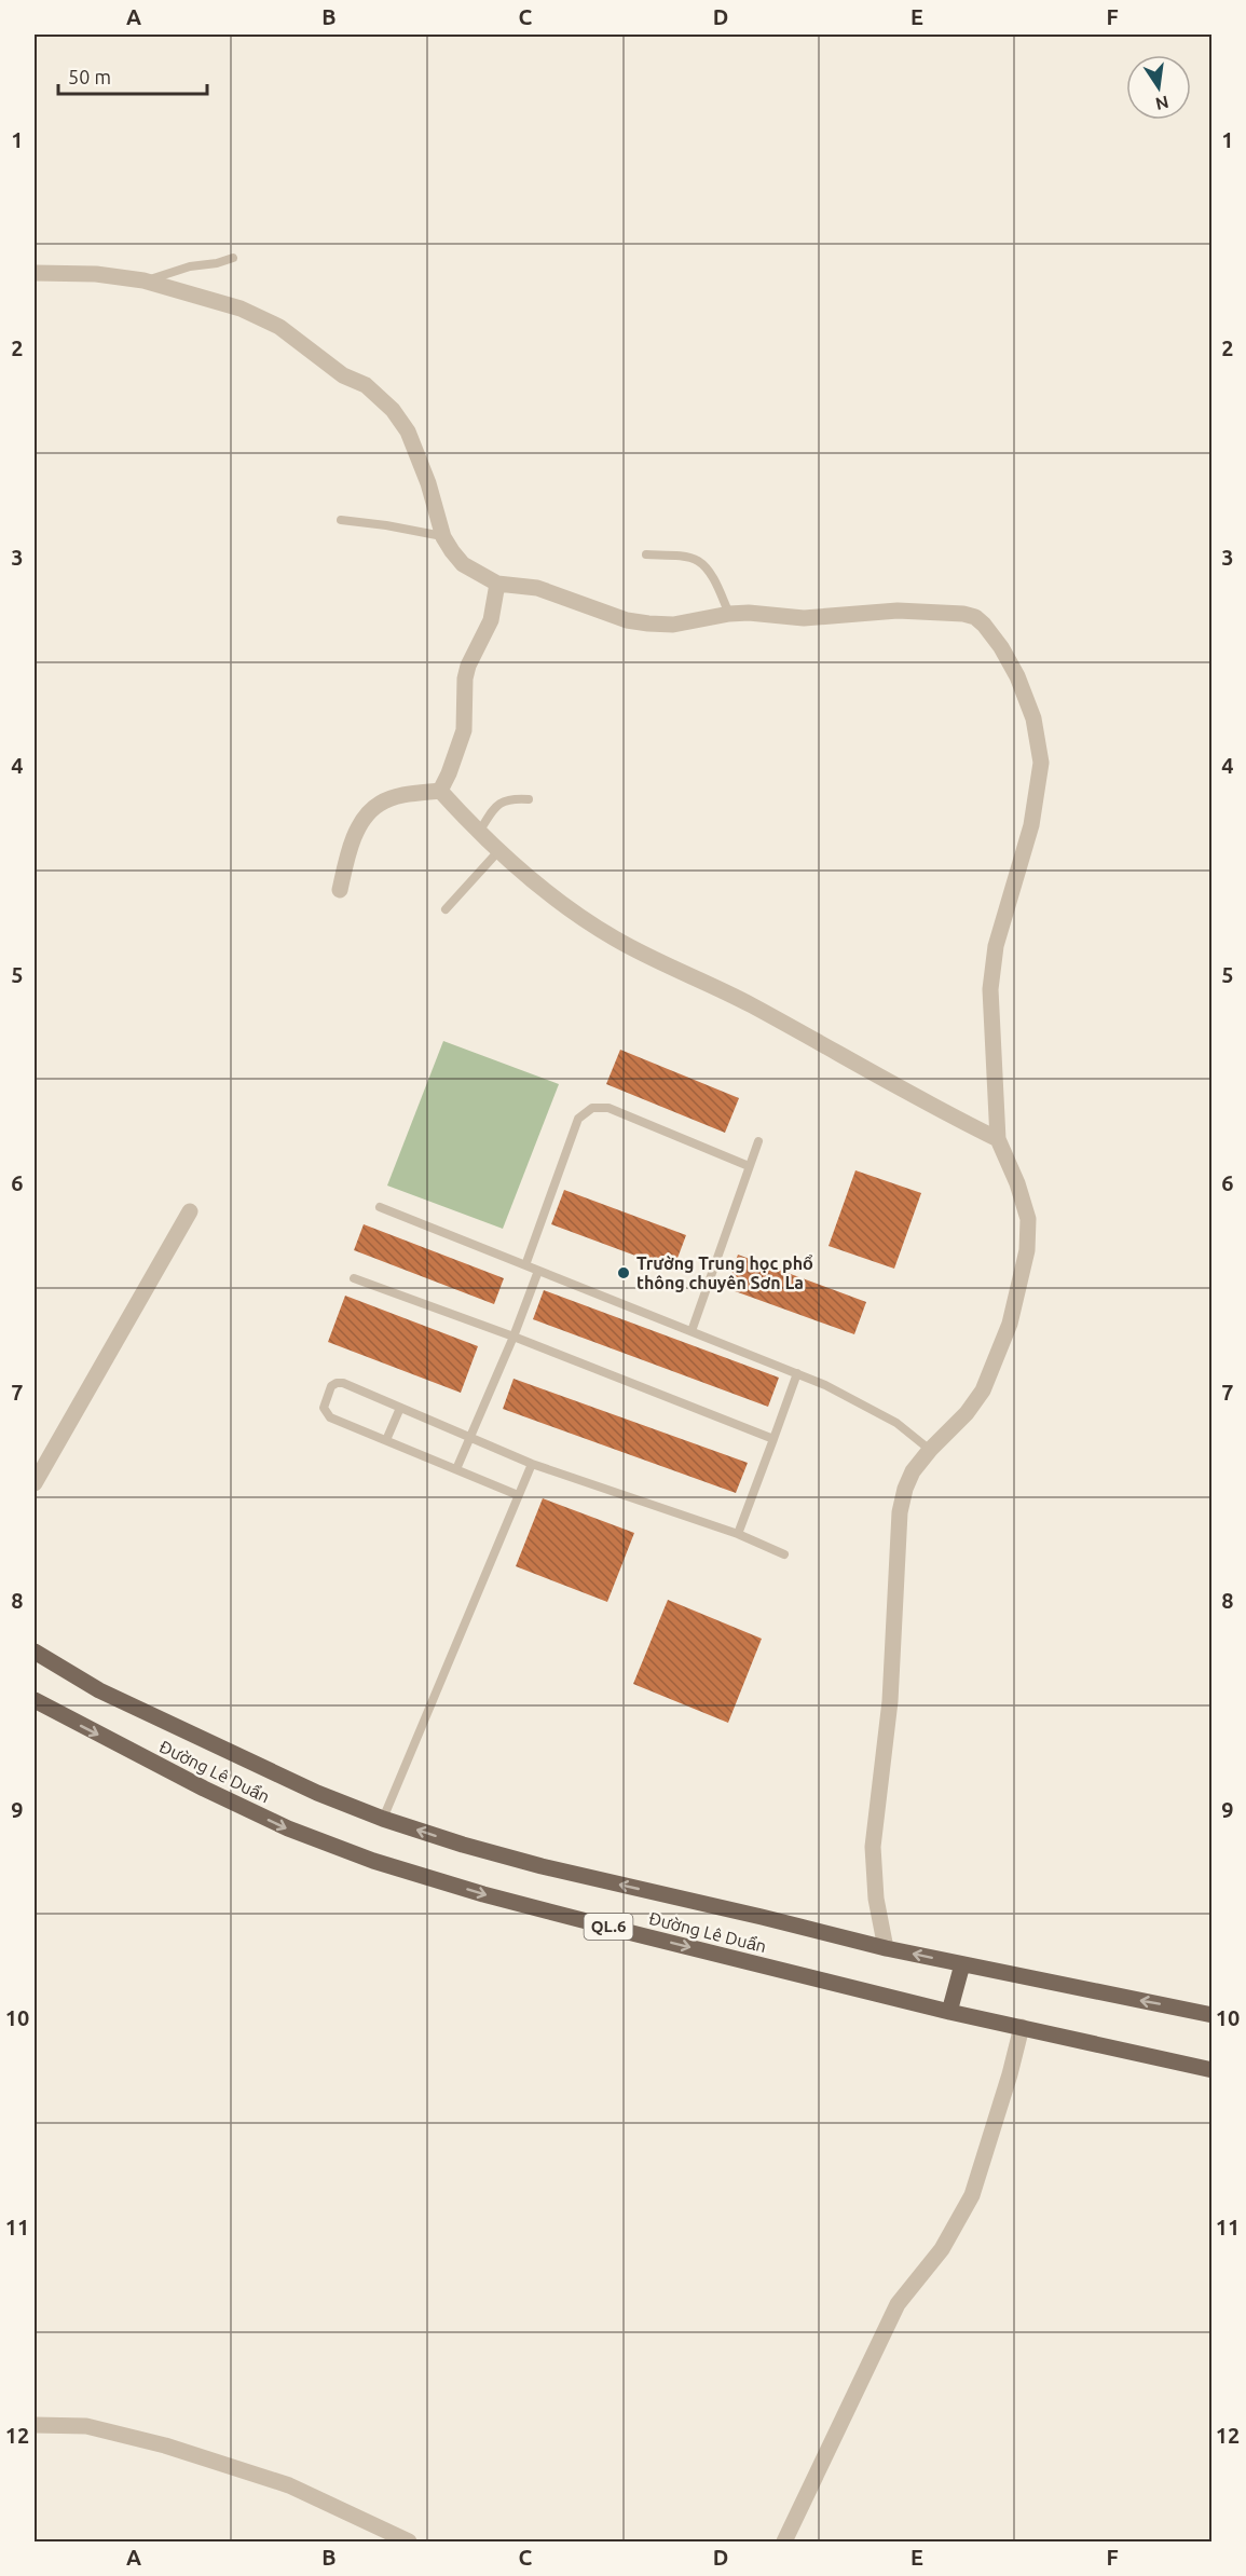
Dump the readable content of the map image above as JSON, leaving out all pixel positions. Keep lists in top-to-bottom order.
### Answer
{
  "streets": {
    "main road": ["Đường Lê Duẩn", "QL.6"]
  },
  "places": ["Trường Trung học phổ thông chuyên Sơn La"],
  "scale_bar": "50 m",
  "north": "bottom",
  "grid": {
    "columns": [
      "A",
      "B",
      "C",
      "D",
      "E",
      "F"
    ],
    "rows": [
      "1",
      "2",
      "3",
      "4",
      "5",
      "6",
      "7",
      "8",
      "9",
      "10",
      "11",
      "12"
    ]
  }
}
